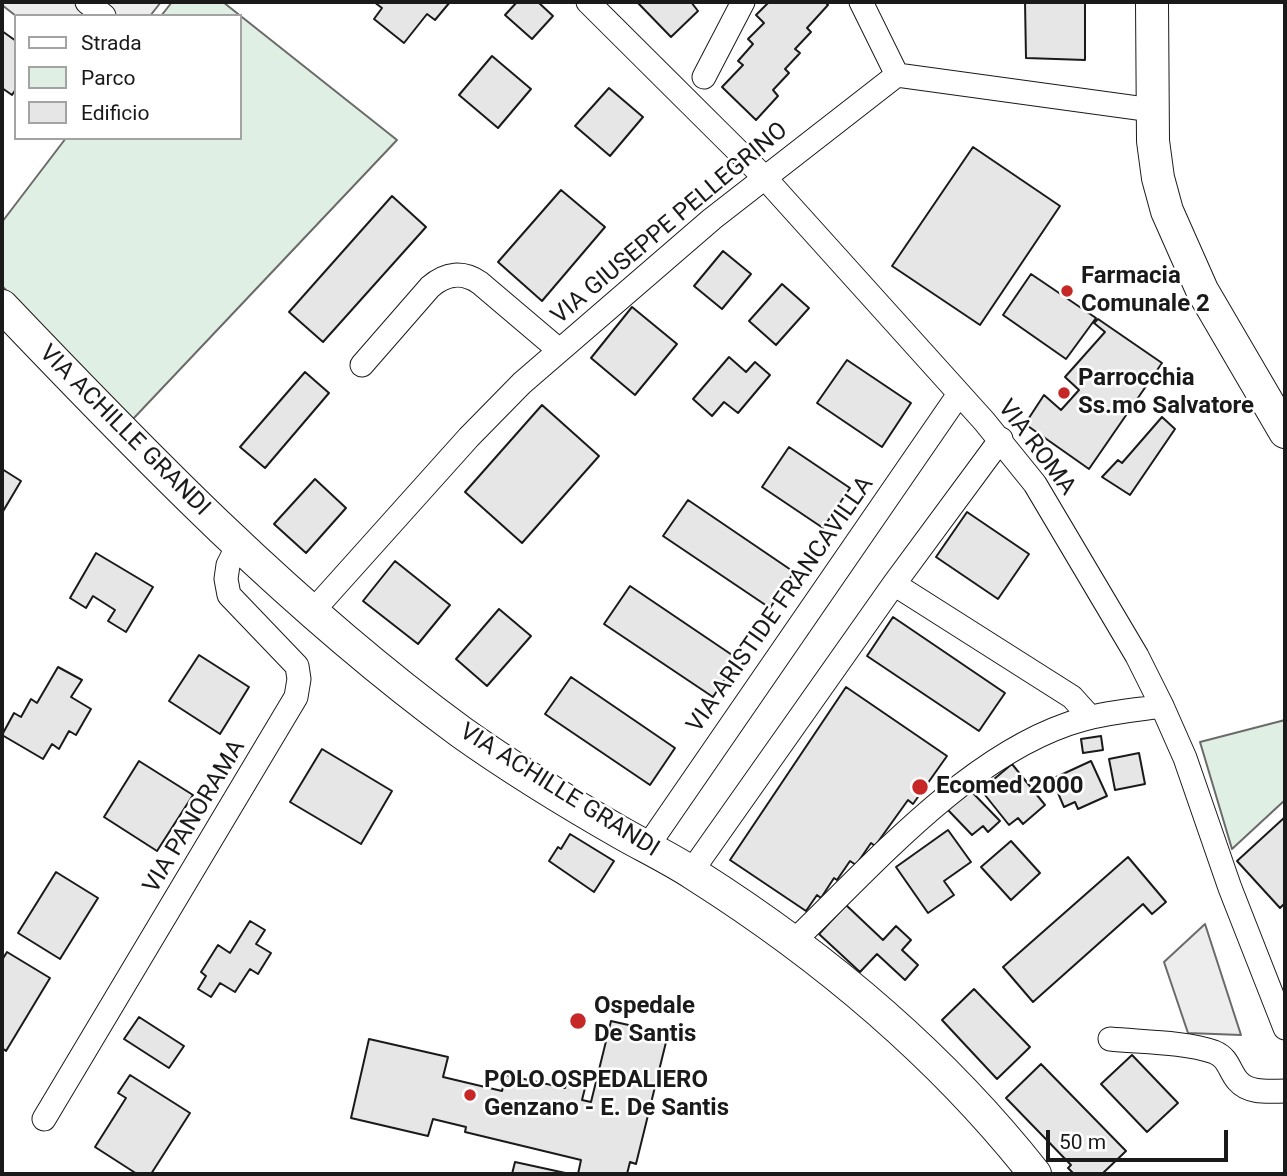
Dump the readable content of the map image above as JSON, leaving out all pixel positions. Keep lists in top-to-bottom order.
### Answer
{
  "streets": {
    "street": [
      "VIA GIUSEPPE PELLEGRINO",
      "VIA ACHILLE GRANDI",
      "VIA ROMA",
      "VIA ARISTIDE FRANCAVILLA",
      "VIA PANORAMA"
    ]
  },
  "crossings": [
    ["VIA GIUSEPPE PELLEGRINO", "VIA ACHILLE GRANDI"],
    ["VIA GIUSEPPE PELLEGRINO", "VIA ROMA"],
    ["VIA ACHILLE GRANDI", "VIA ARISTIDE FRANCAVILLA"],
    ["VIA ACHILLE GRANDI", "VIA PANORAMA"],
    ["VIA ROMA", "VIA ARISTIDE FRANCAVILLA"]
  ],
  "places": [
    "Farmacia Comunale 2",
    "Parrocchia Ss.mo Salvatore",
    "Ecomed 2000",
    "Ospedale De Santis",
    "POLO OSPEDALIERO Genzano - E. De Santis"
  ],
  "legend": ["Strada", "Parco", "Edificio"],
  "scale_bar": "50 m"
}
